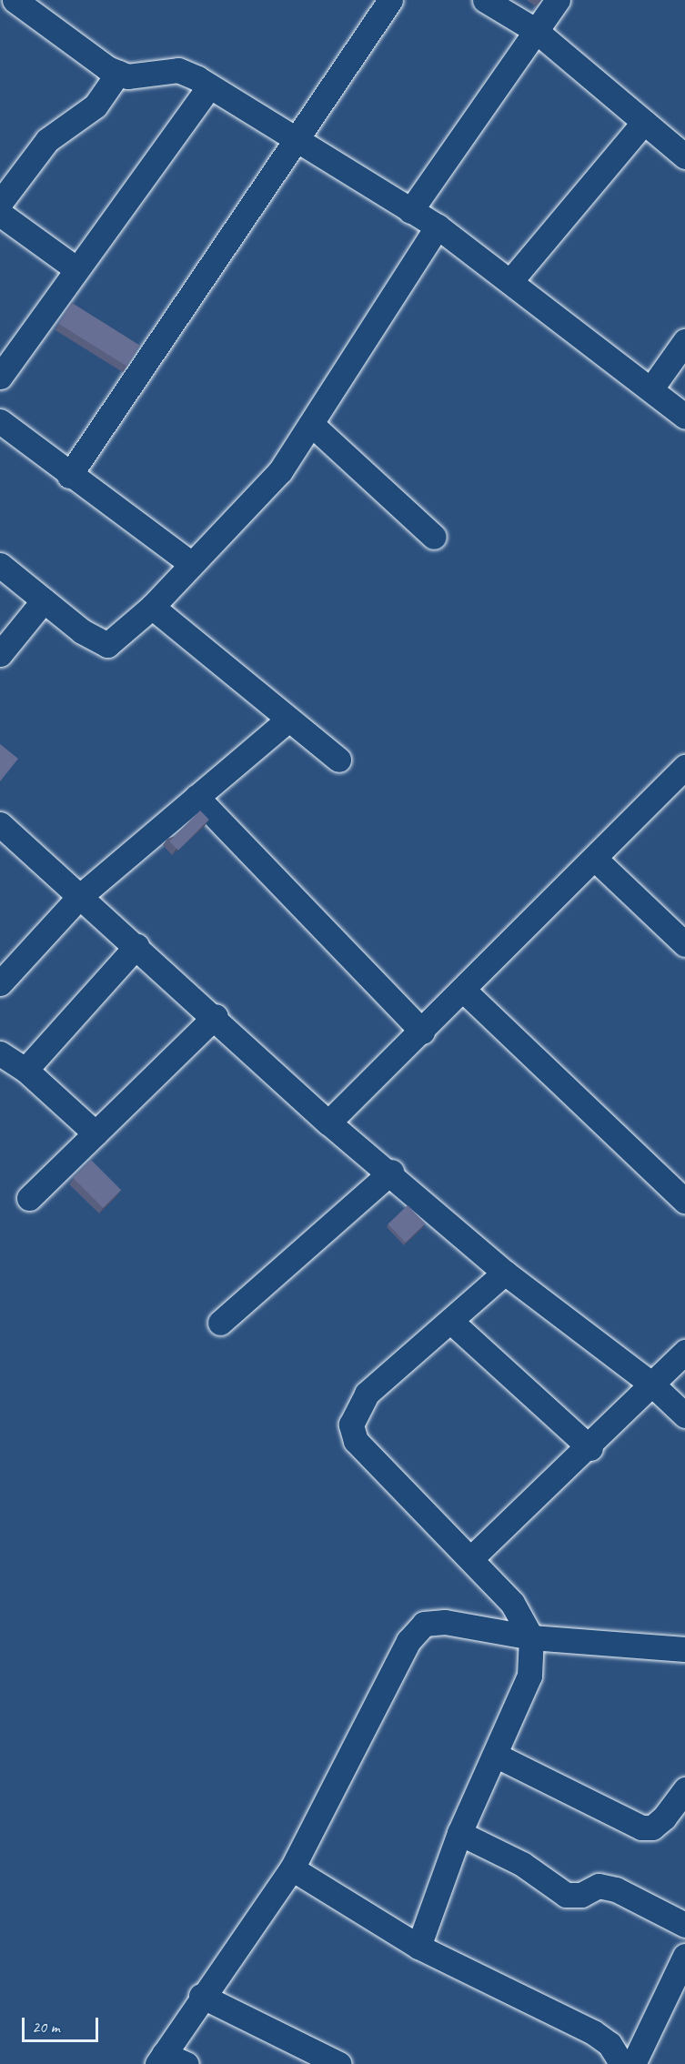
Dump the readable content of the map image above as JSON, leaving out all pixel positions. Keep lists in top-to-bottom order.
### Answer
{
  "scale_bar": "20 m"
}
